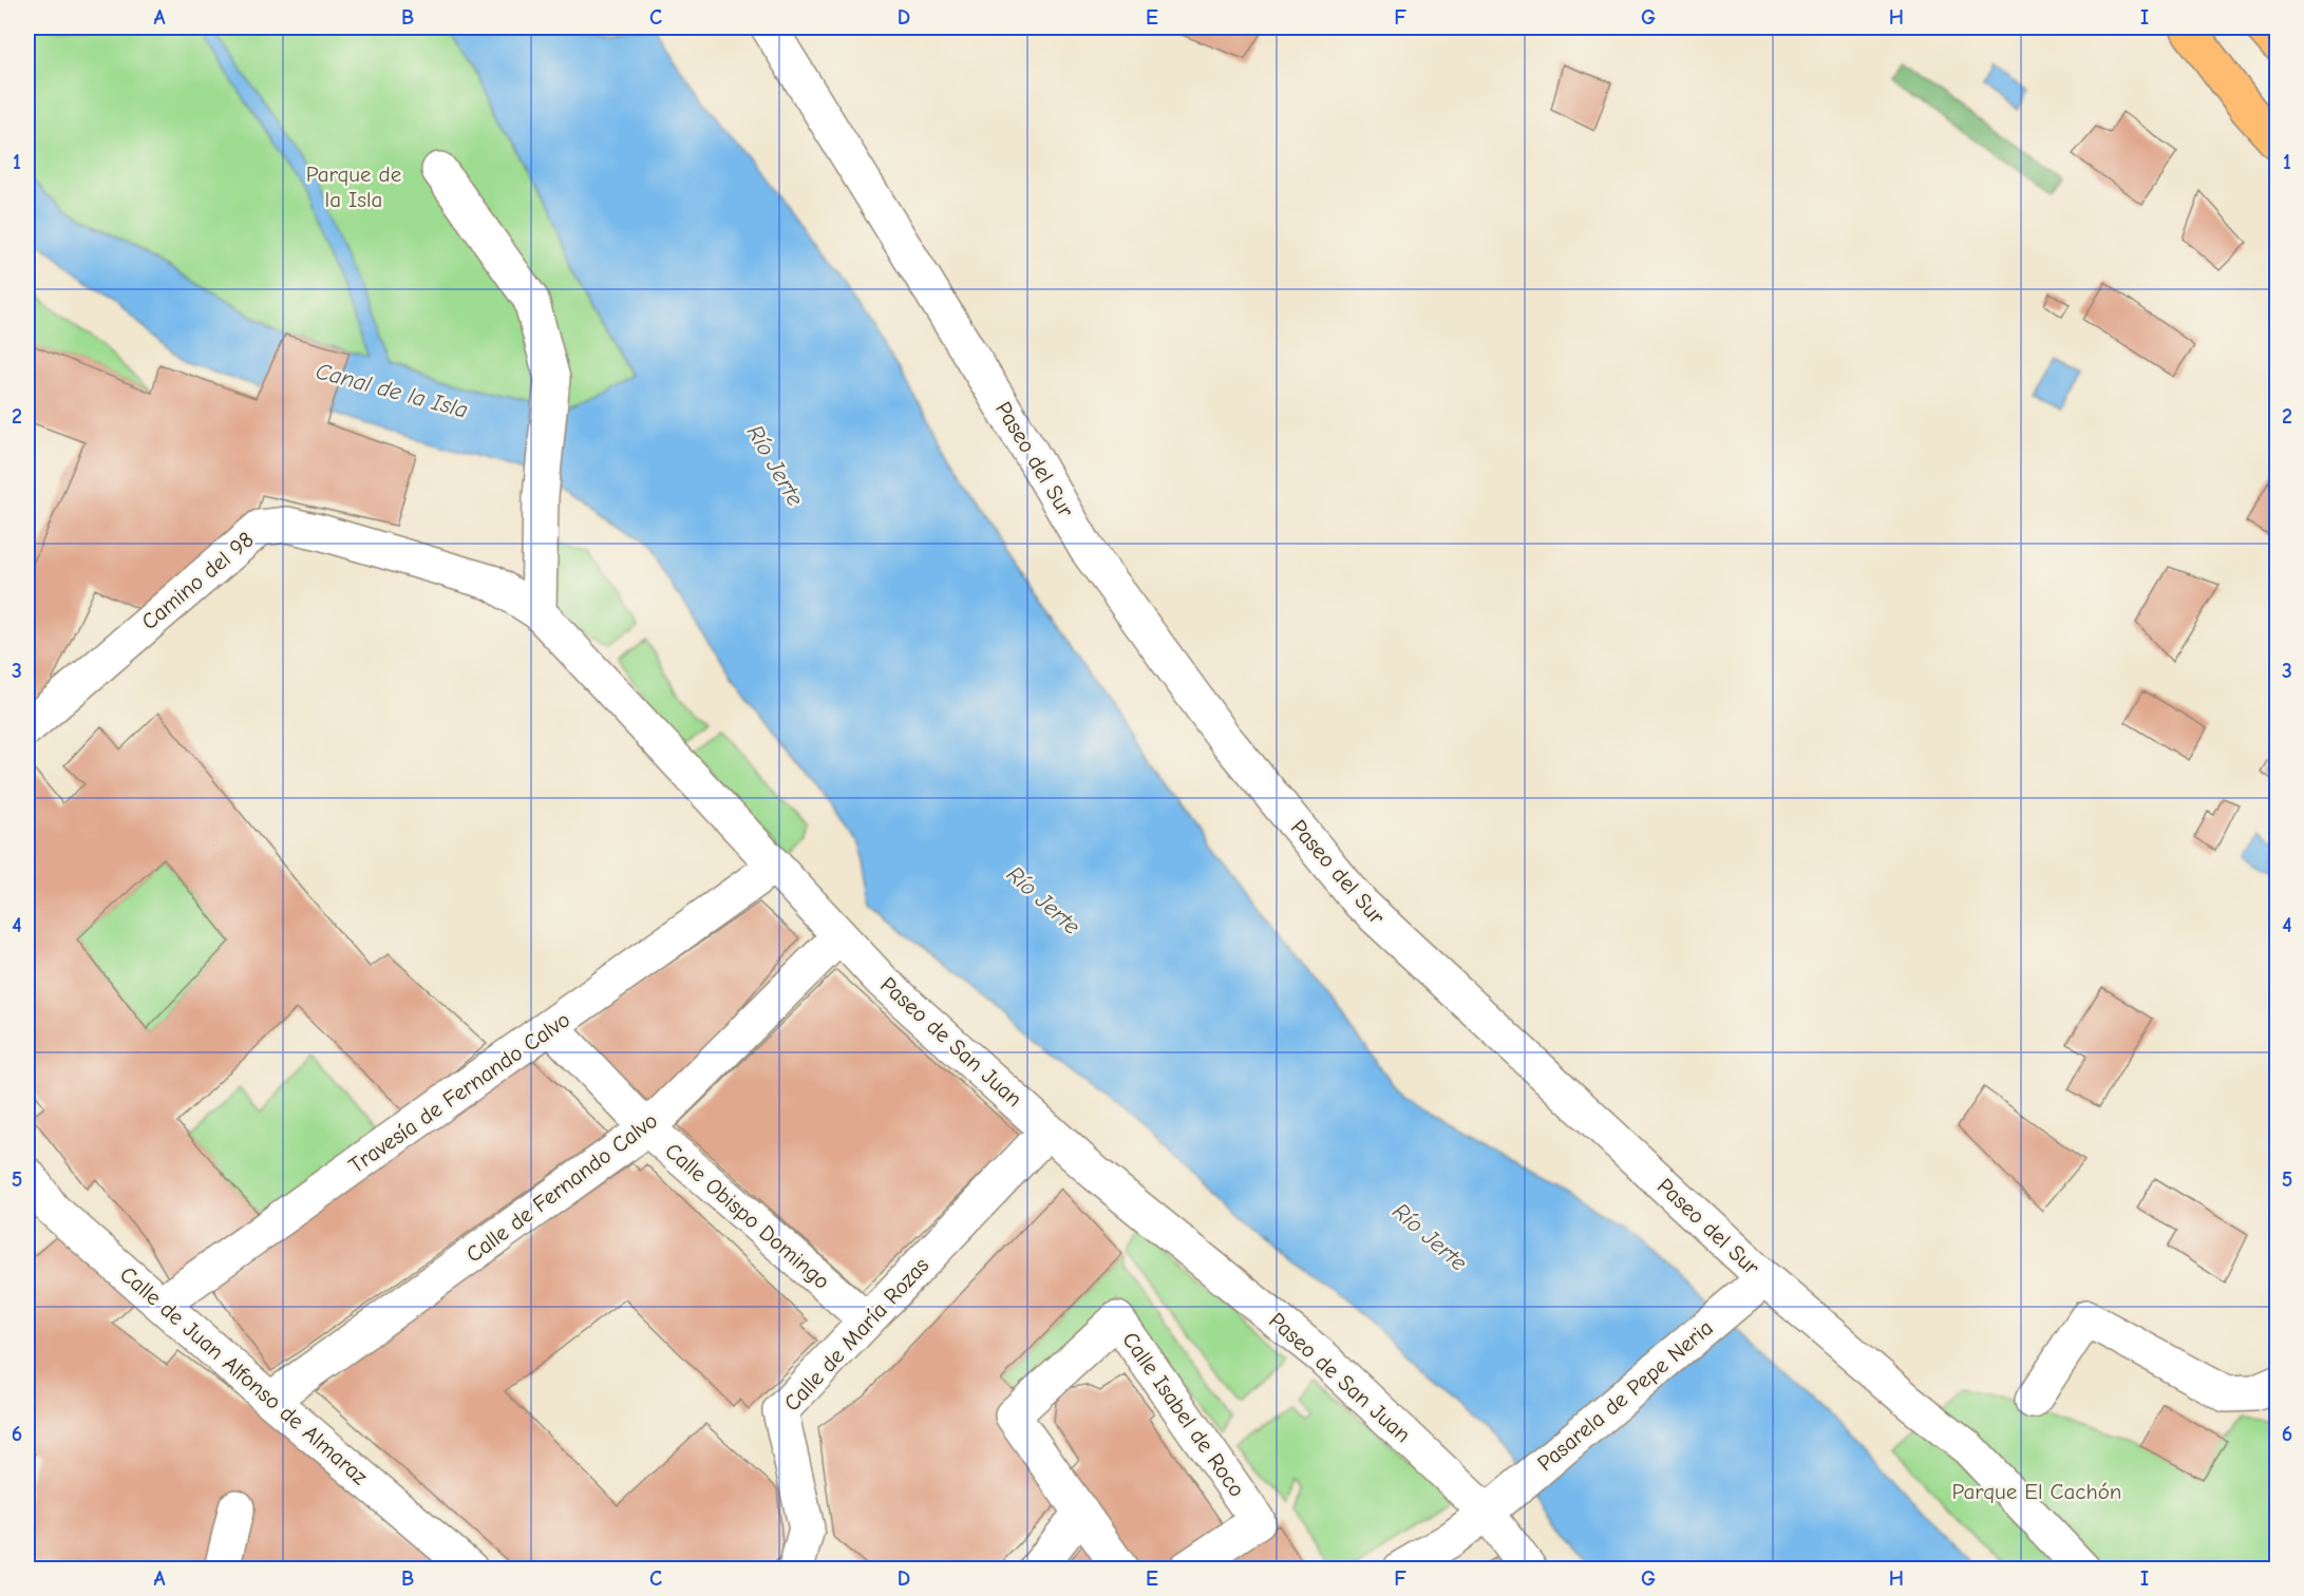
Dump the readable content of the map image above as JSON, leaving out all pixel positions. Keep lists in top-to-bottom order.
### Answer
{
  "streets": {
    "street": [
      "Paseo del Sur",
      "Camino del 98",
      "Paseo de San Juan",
      "Travesía de Fernando Calvo",
      "Calle de Fernando Calvo",
      "Calle Obispo Domingo",
      "Calle de María Rozas",
      "Calle de Juan Alfonso de Almaraz",
      "Pasarela de Pepe Neria",
      "Calle Isabel de Roco"
    ]
  },
  "crossings": [
    ["Paseo del Sur", "Pasarela de Pepe Neria"],
    ["Camino del 98", "Paseo de San Juan"],
    ["Paseo de San Juan", "Pasarela de Pepe Neria"],
    ["Travesía de Fernando Calvo", "Calle Obispo Domingo"],
    ["Travesía de Fernando Calvo", "Calle de Juan Alfonso de Almaraz"],
    ["Calle de Fernando Calvo", "Calle Obispo Domingo"],
    ["Calle de Fernando Calvo", "Calle de Juan Alfonso de Almaraz"],
    ["Calle Obispo Domingo", "Calle de María Rozas"]
  ],
  "water": ["Canal de la Isla", "Río Jerte"],
  "parks": ["Parque de la Isla", "Parque El Cachón"],
  "grid": {
    "columns": [
      "A",
      "B",
      "C",
      "D",
      "E",
      "F",
      "G",
      "H",
      "I"
    ],
    "rows": [
      "1",
      "2",
      "3",
      "4",
      "5",
      "6"
    ]
  }
}
